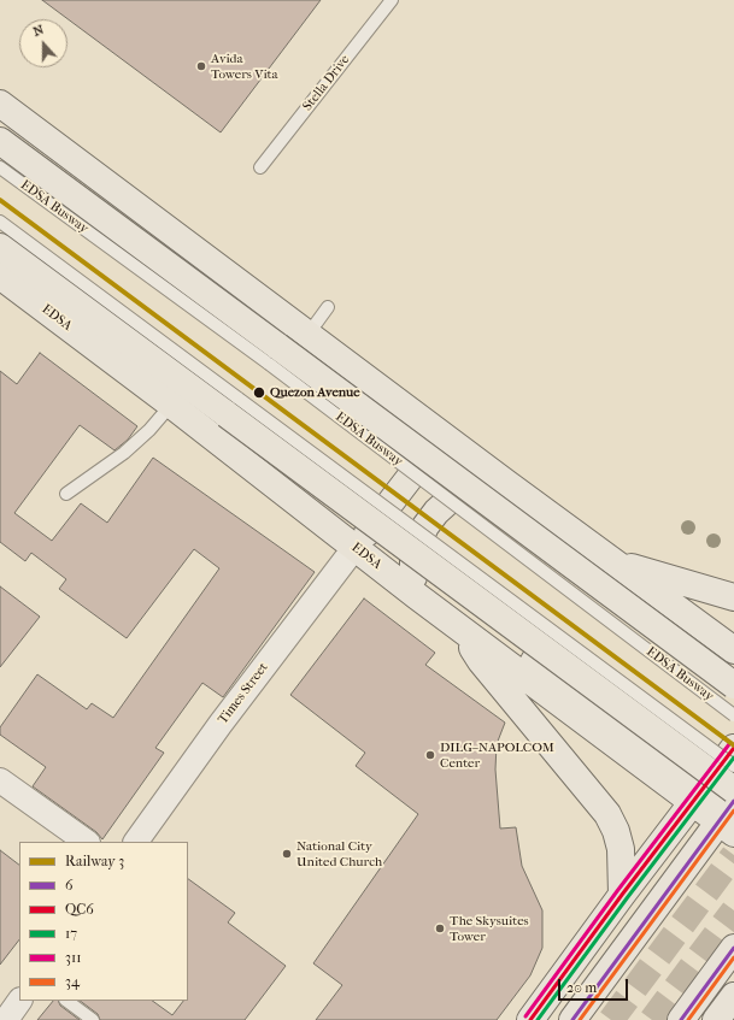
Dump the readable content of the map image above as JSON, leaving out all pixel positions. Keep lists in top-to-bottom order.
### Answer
{
  "streets": {
    "main road": ["EDSA"],
    "street": ["Times Street"],
    "lane": ["Stella Drive", "EDSA Busway"]
  },
  "crossings": [
    ["EDSA", "Times Street"]
  ],
  "places": [
    "Avida Towers Vita",
    "Quezon Avenue",
    "DILG–NAPOLCOM Center",
    "National City United Church",
    "The Skysuites Tower"
  ],
  "lines": [
    "rail line 3",
    "transit line 311",
    "transit line QC6",
    "transit line 17",
    "transit line 6",
    "transit line 34"
  ],
  "legend": [
    "Railway 3",
    "6",
    "QC6",
    "17",
    "311",
    "34"
  ],
  "scale_bar": "20 m",
  "north": "top"
}
